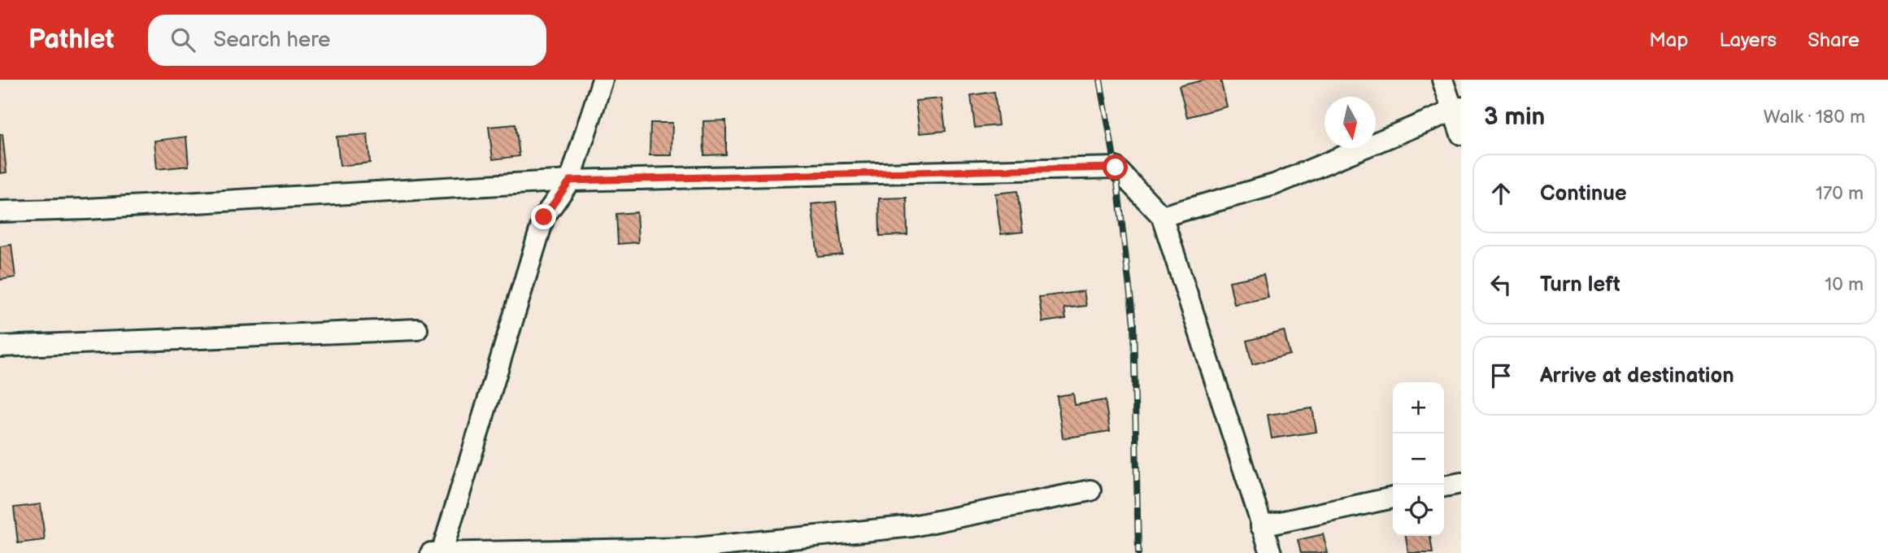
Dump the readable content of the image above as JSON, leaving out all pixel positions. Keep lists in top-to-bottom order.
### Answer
{
  "north": "bottom",
  "page": {
    "header": "Pathlet",
    "search": "Search here",
    "nav": ["Map", "Layers", "Share"],
    "heading": ["3 min", "Walk · 180 m"],
    "list": [
      ["Continue", "170 m"],
      ["Turn left", "10 m"],
      "Arrive at destination"
    ],
    "map_buttons": ["+", "−"]
  }
}
